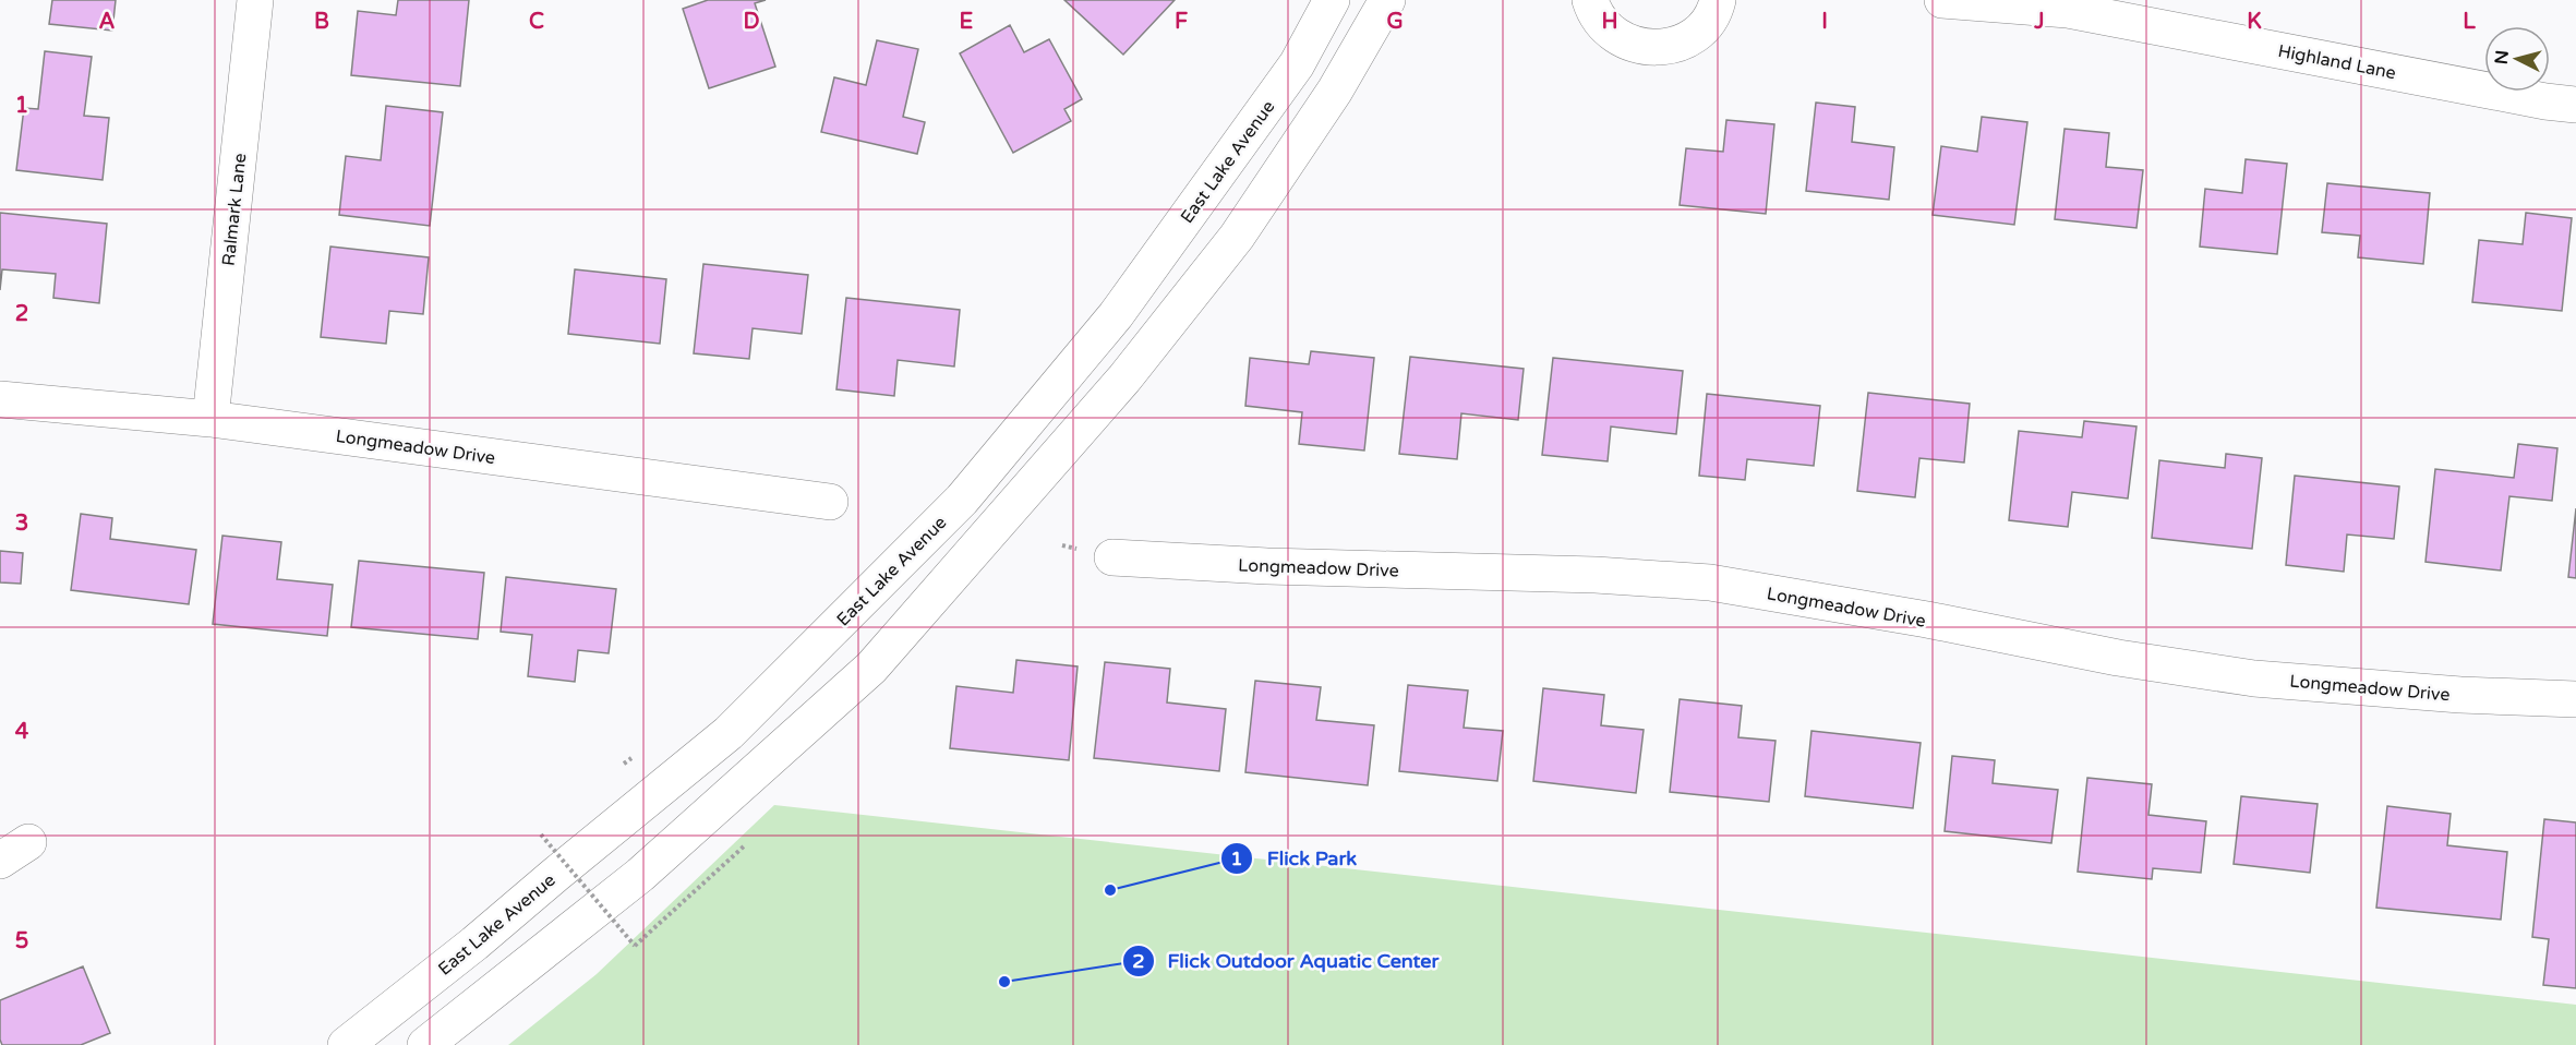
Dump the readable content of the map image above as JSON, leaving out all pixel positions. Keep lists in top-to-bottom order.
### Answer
{
  "streets": {
    "street": [
      "Highland Lane",
      "East Lake Avenue",
      "Ralmark Lane",
      "Longmeadow Drive"
    ]
  },
  "crossings": [
    ["Ralmark Lane", "Longmeadow Drive"]
  ],
  "places": ["Flick Park", "Flick Outdoor Aquatic Center"],
  "north": "left",
  "grid": {
    "columns": [
      "A",
      "B",
      "C",
      "D",
      "E",
      "F",
      "G",
      "H",
      "I",
      "J",
      "K",
      "L"
    ],
    "rows": [
      "1",
      "2",
      "3",
      "4",
      "5"
    ]
  }
}
